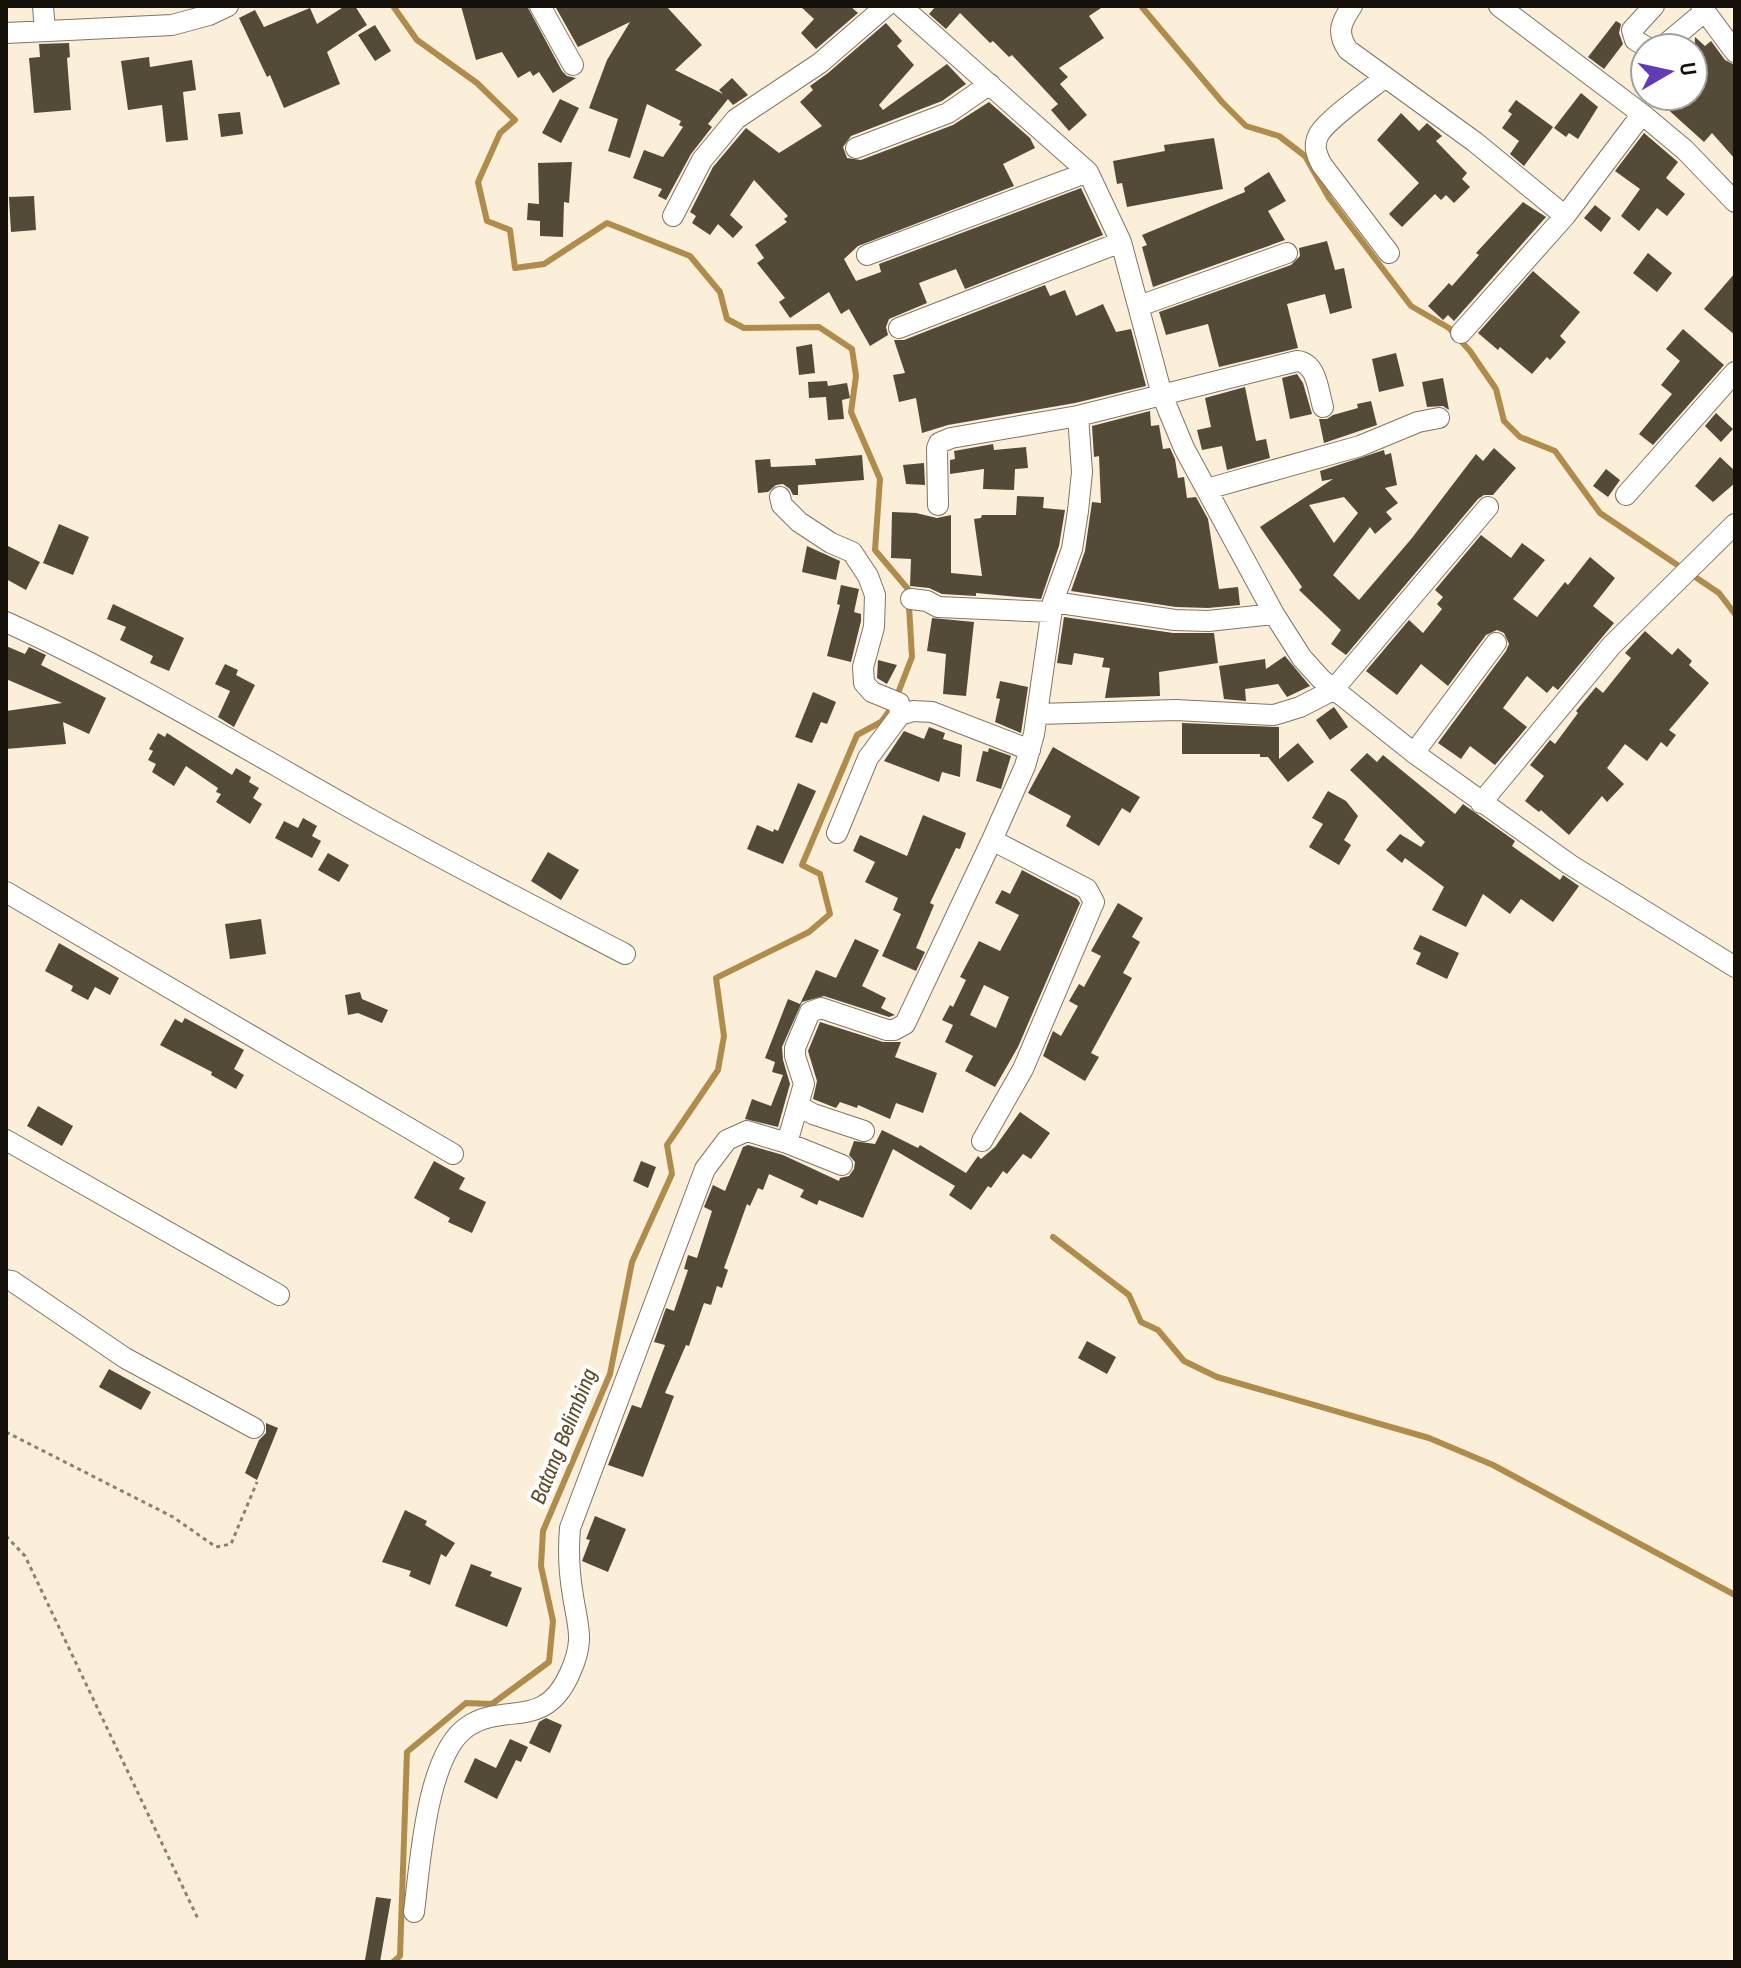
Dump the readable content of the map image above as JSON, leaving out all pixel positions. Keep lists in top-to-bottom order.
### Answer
{
  "water": ["Batang Belimbing"],
  "north": "right"
}
